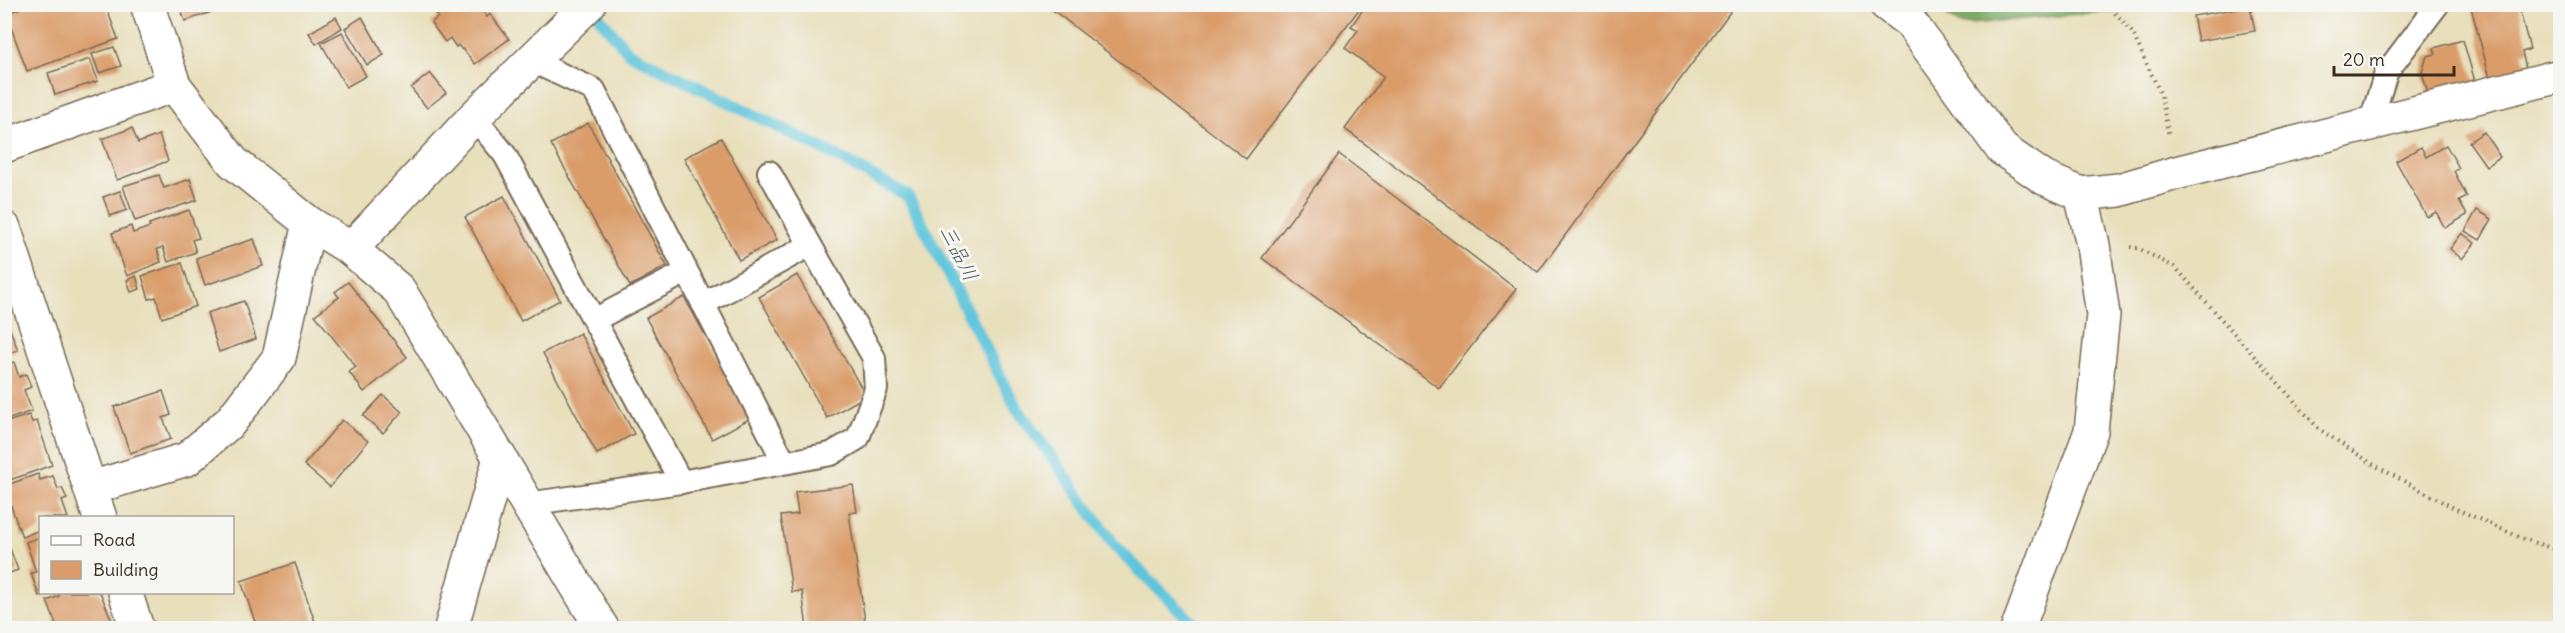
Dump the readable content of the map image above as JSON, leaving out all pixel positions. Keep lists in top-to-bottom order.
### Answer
{
  "water": ["三品川"],
  "legend": ["Road", "Building"],
  "scale_bar": "20 m"
}
